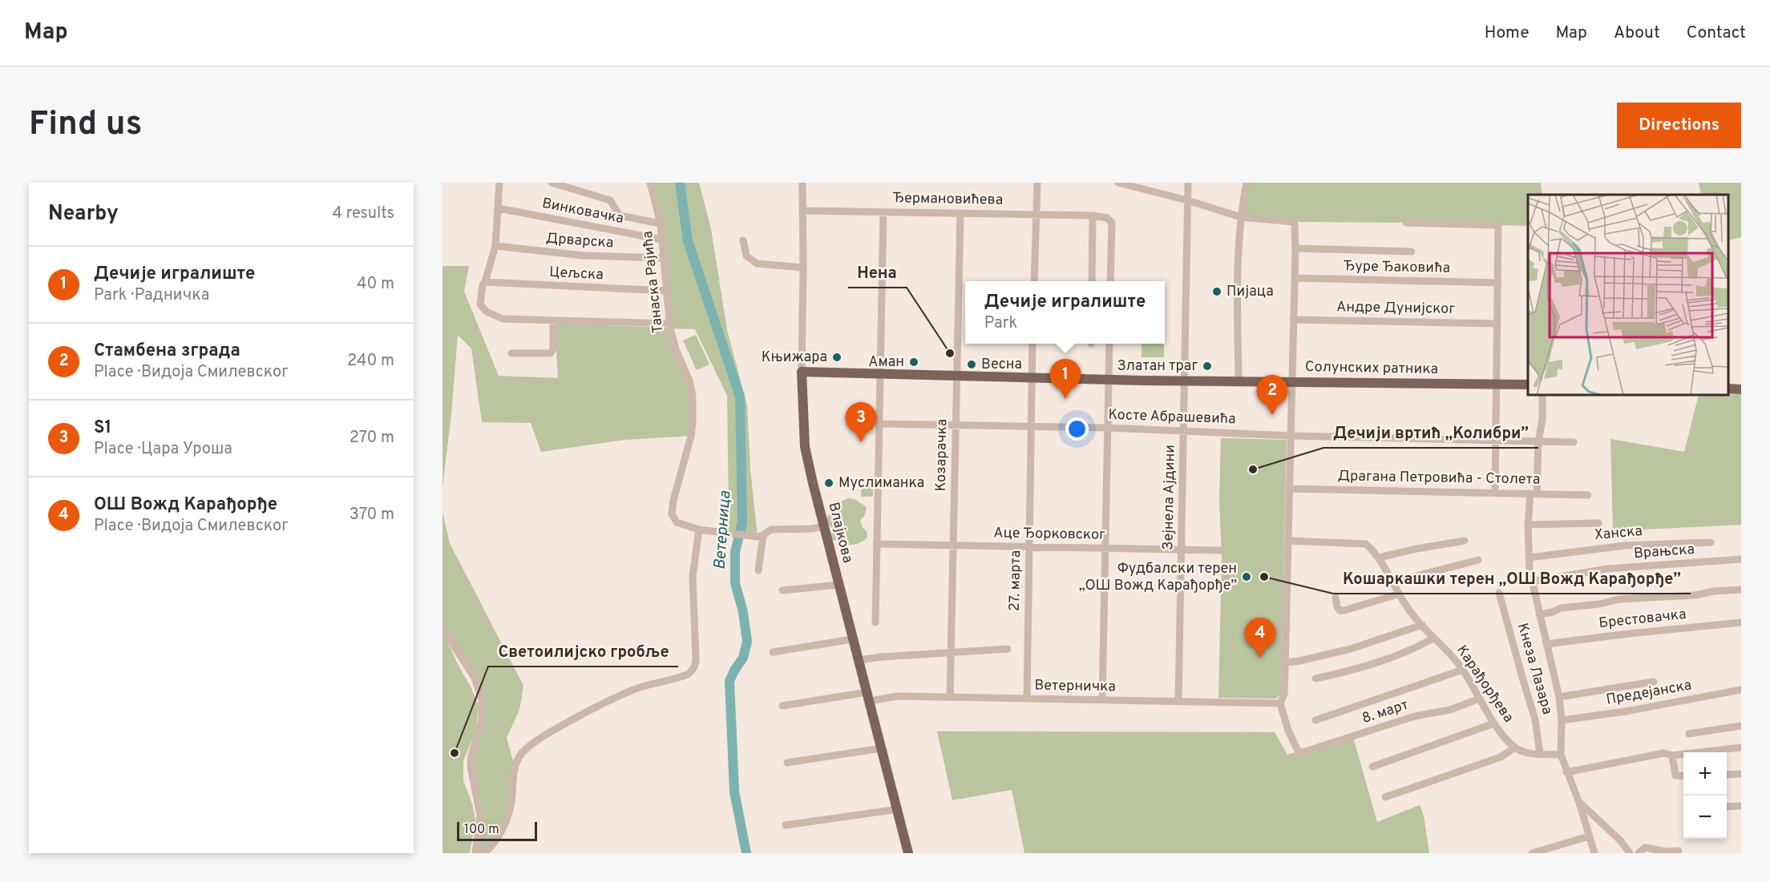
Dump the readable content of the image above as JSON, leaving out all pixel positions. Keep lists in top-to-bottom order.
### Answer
{
  "streets": {
    "main road": ["Солунских ратника", "Влајкова"],
    "street": [
      "Ђермановићева",
      "Винковачка",
      "Дрварска",
      "Ђуре Ђаковића",
      "Цељска",
      "Танаска Рајића",
      "Андре Дунијског",
      "Косте Абрашевића",
      "Козарачка",
      "Драгана Петровића - Столета",
      "Зејнела Ајдини",
      "Ханска",
      "Аце Ђорковског",
      "Врањска",
      "27. марта",
      "Брестовачка",
      "Кнеза Лазара",
      "Карађорђева",
      "Ветерничка",
      "Предејанска",
      "8. март"
    ]
  },
  "crossings": [
    ["Ђермановићева", "Козарачка"],
    ["Ђермановићева", "Влајкова"],
    ["Винковачка", "Танаска Рајића"],
    ["Дрварска", "Танаска Рајића"],
    ["Цељска", "Танаска Рајића"],
    ["Солунских ратника", "Козарачка"],
    ["Солунских ратника", "Зејнела Ајдини"],
    ["Солунских ратника", "Влајкова"],
    ["Солунских ратника", "27. марта"],
    ["Косте Абрашевића", "Козарачка"],
    ["Косте Абрашевића", "Зејнела Ајдини"],
    ["Косте Абрашевића", "27. марта"],
    ["Козарачка", "Аце Ђорковског"],
    ["Козарачка", "Ветерничка"],
    ["Зејнела Ајдини", "Аце Ђорковског"],
    ["Зејнела Ајдини", "Ветерничка"],
    ["Влајкова", "Ветерничка"],
    ["Аце Ђорковског", "27. марта"],
    ["27. марта", "Ветерничка"],
    ["Карађорђева", "8. март"],
    ["Ветерничка", "8. март"]
  ],
  "water": ["Ветерница"],
  "places": [
    "Пијаца",
    "Нена",
    "Књижара",
    "Аман",
    "Весна",
    "Златан траг",
    "Дечији вртић „Колибри”",
    "Муслиманка",
    "Фудбалски терен „ОШ Вожд Карађорђе”",
    "Кошаркашки терен „ОШ Вожд Карађорђе”",
    "Светоилијско гробље"
  ],
  "scale_bar": "100 m",
  "page": {
    "header": "Map",
    "nav": [
      "Home",
      "Map",
      "About",
      "Contact"
    ],
    "buttons": "Directions",
    "title": "Find us",
    "heading": ["Nearby", "4 results"],
    "list": [
      {
        "mark": "1",
        "name": "Дечије игралиште",
        "note": "Park · Радничка",
        "value": "40 m"
      },
      {
        "mark": "2",
        "name": "Стамбена зграда",
        "note": "Place · Видоја Смилевског",
        "value": "240 m"
      },
      {
        "mark": "3",
        "name": "S1",
        "note": "Place · Цара Уроша",
        "value": "270 m"
      },
      {
        "mark": "4",
        "name": "ОШ Вожд Карађорђе",
        "note": "Place · Видоја Смилевског",
        "value": "370 m"
      }
    ],
    "popup": ["Дечије игралиште", "Park"],
    "pins": [
      "1",
      "2",
      "3",
      "4"
    ],
    "map_buttons": ["+", "−"],
    "scale": "100 m"
  }
}
